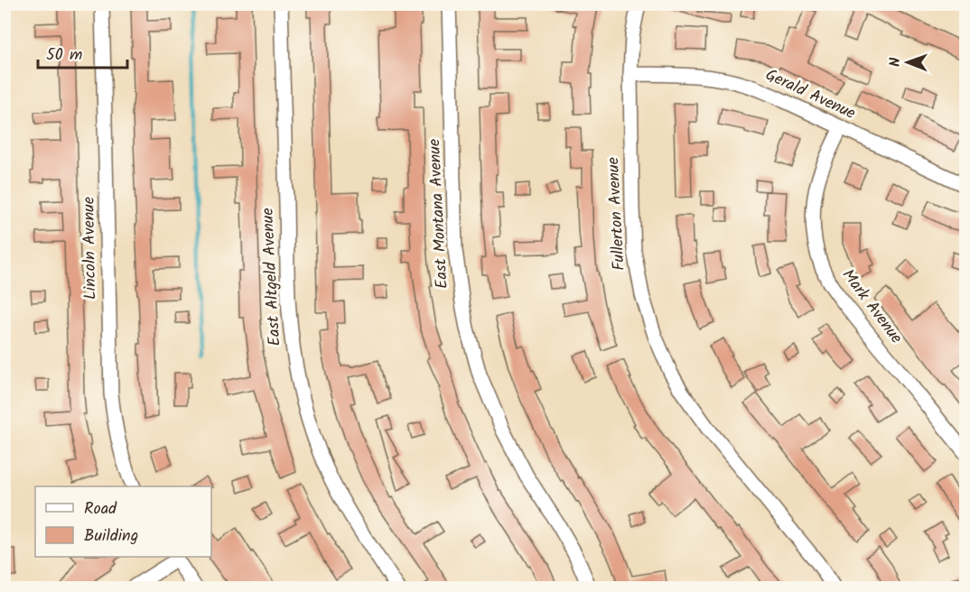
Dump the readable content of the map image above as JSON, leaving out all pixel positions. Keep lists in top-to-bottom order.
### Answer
{
  "streets": {
    "street": [
      "Gerald Avenue",
      "East Montana Avenue",
      "Fullerton Avenue",
      "Lincoln Avenue",
      "East Altgeld Avenue",
      "Mark Avenue"
    ]
  },
  "crossings": [
    ["Gerald Avenue", "Fullerton Avenue"],
    ["Gerald Avenue", "Mark Avenue"]
  ],
  "legend": ["Road", "Building"],
  "scale_bar": "50 m",
  "north": "left"
}
